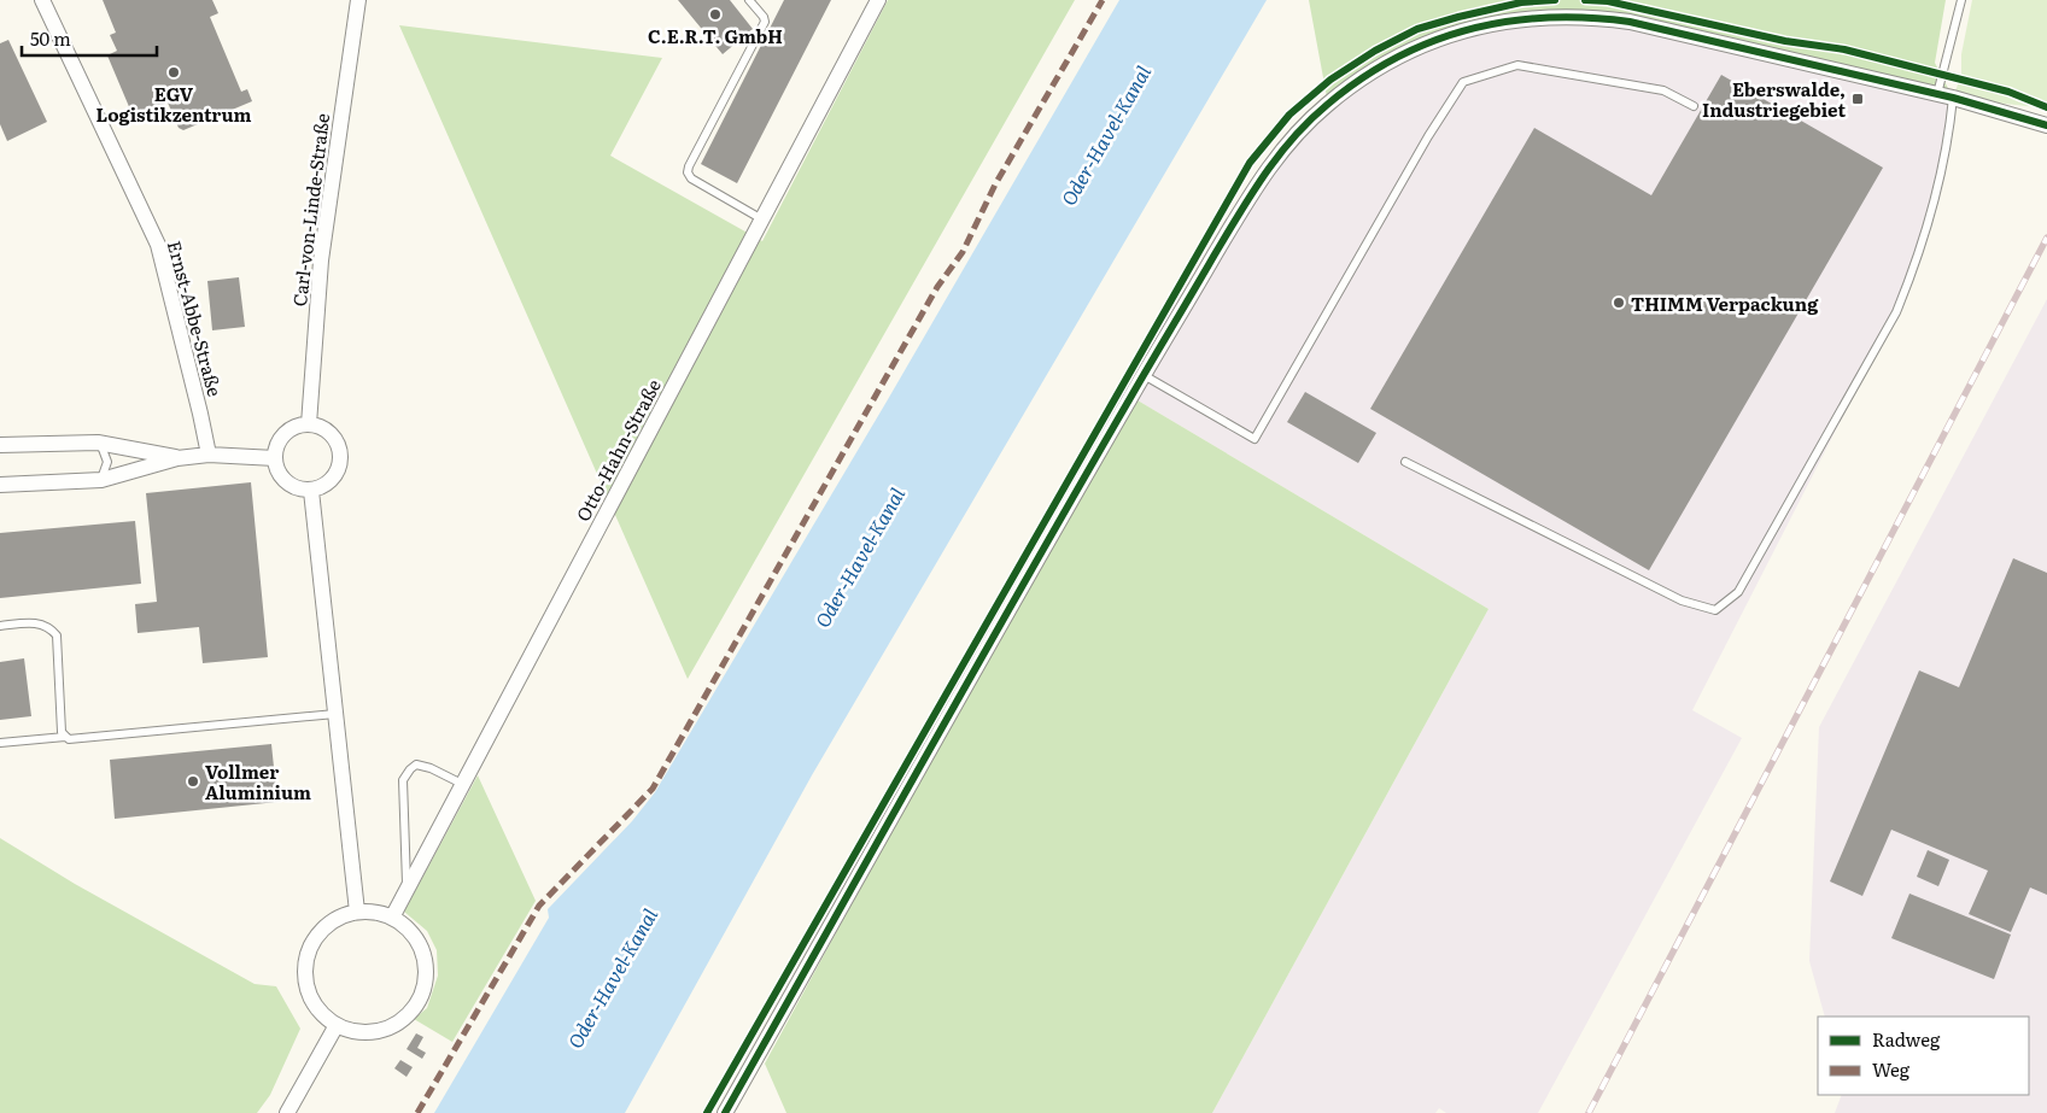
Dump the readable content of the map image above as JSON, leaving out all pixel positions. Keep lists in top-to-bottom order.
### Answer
{
  "streets": {
    "street": ["Carl-von-Linde-Straße", "Ernst-Abbe-Straße", "Otto-Hahn-Straße"]
  },
  "water": ["Oder-Havel-Kanal"],
  "places": {
    "other": [
      "C.E.R.T. GmbH",
      "EGV Logistikzentrum",
      "THIMM Verpackung",
      "Vollmer Aluminium"
    ],
    "transit": ["Eberswalde, Industriegebiet"]
  },
  "legend": ["Radweg", "Weg"],
  "scale_bar": "50 m"
}
